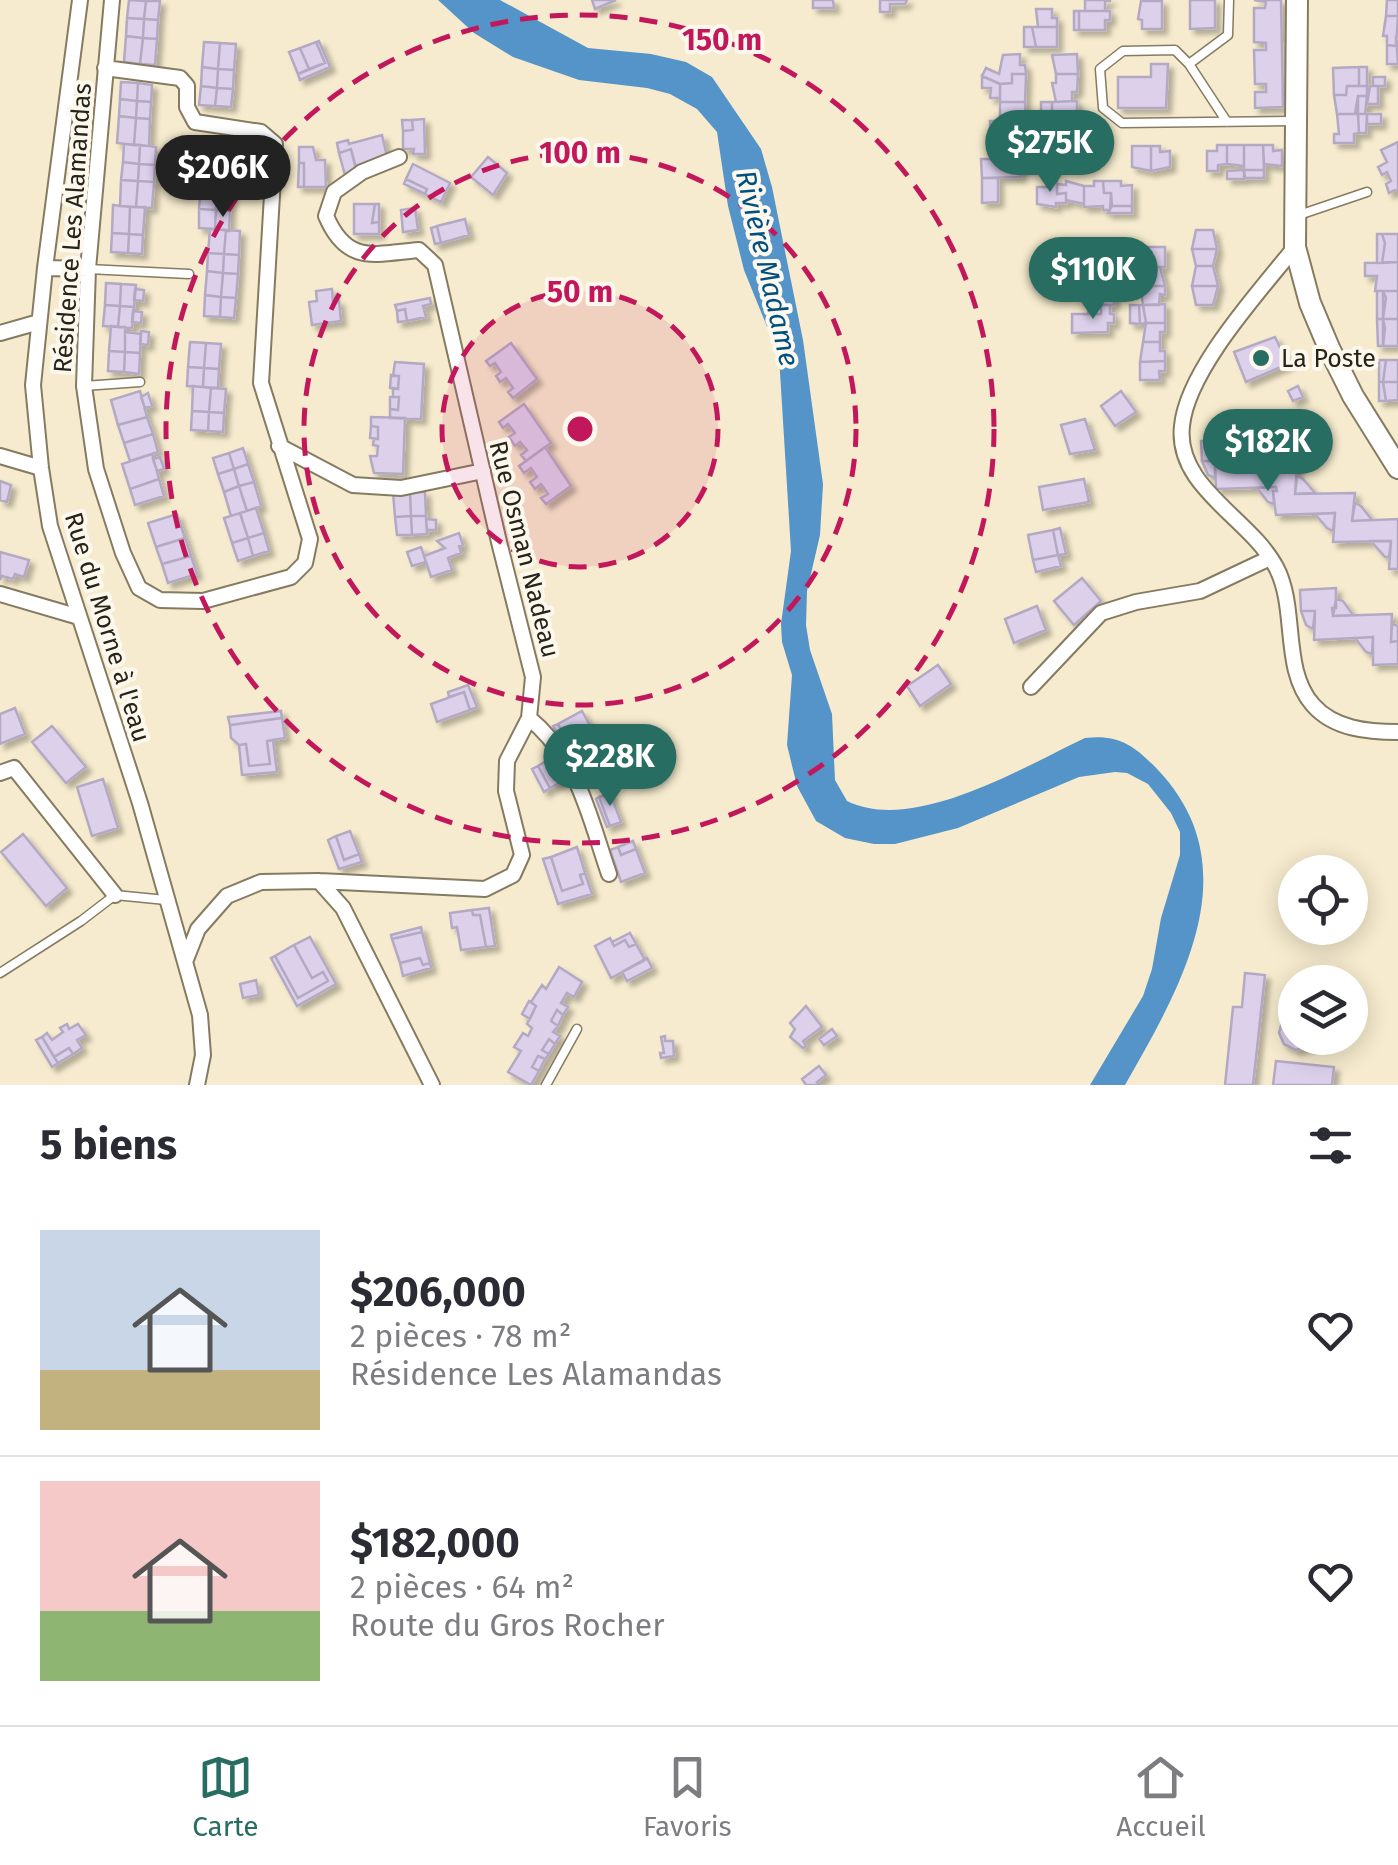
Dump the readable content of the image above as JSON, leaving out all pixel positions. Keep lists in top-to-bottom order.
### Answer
{
  "streets": {
    "street": ["Résidence Les Alamandas", "Rue Osman Nadeau", "Rue du Morne à l'eau"]
  },
  "crossings": [
    ["Rue Osman Nadeau", "Rue du Morne à l'eau"]
  ],
  "water": ["Rivière Madame"],
  "places": ["La Poste"],
  "page": {
    "price": [
      "$275K",
      "$206K",
      "$110K",
      "$182K",
      "$228K"
    ],
    "heading": "5 biens",
    "list": [
      {
        "name": "$206,000",
        "note": "2 pièces · 78 m² · Résidence Les Alamandas"
      },
      {
        "name": "$182,000",
        "note": "2 pièces · 64 m² · Route du Gros Rocher"
      }
    ],
    "tabs": ["Carte", "Favoris", "Accueil"]
  },
  "rings": ["150 m", "100 m", "50 m"]
}
